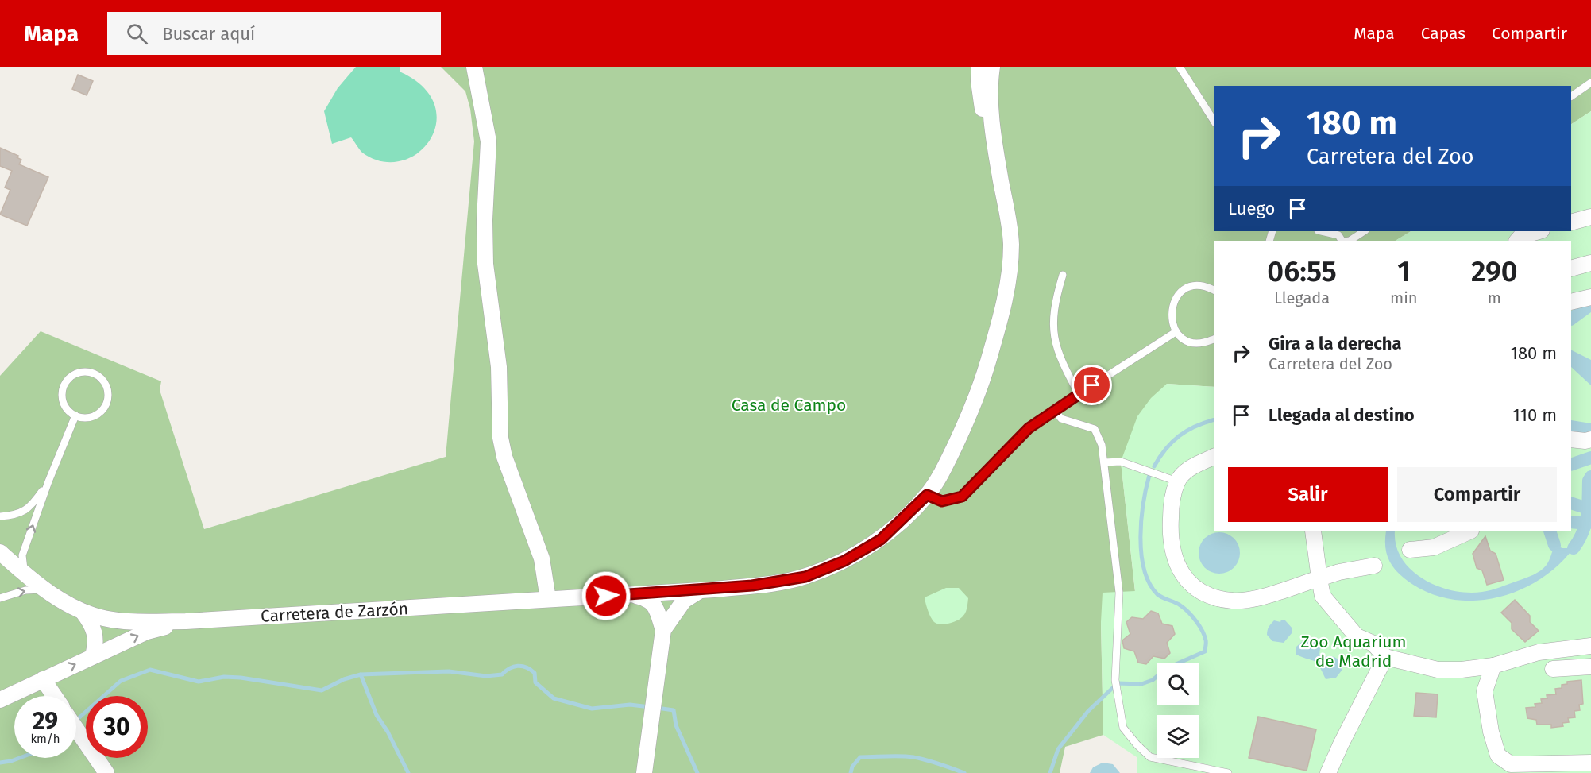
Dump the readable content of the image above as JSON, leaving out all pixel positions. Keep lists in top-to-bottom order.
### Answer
{
  "streets": {
    "street": ["Carretera de Zarzón"]
  },
  "parks": ["Casa de Campo", "Zoo Aquarium de Madrid"],
  "page": {
    "header": "Mapa",
    "search": "Buscar aquí",
    "nav": ["Mapa", "Capas", "Compartir"],
    "turn": ["180 m", "Carretera del Zoo"],
    "then": "Luego",
    "eta": [
      "06:55",
      "Llegada",
      "1",
      "min",
      "290",
      "m"
    ],
    "list": [
      {
        "name": "Gira a la derecha",
        "note": "Carretera del Zoo",
        "value": "180 m"
      },
      {
        "name": "Llegada al destino",
        "value": "110 m"
      }
    ],
    "buttons": ["Salir", "Compartir"],
    "speed": "29 km/h",
    "limit": "30"
  }
}
